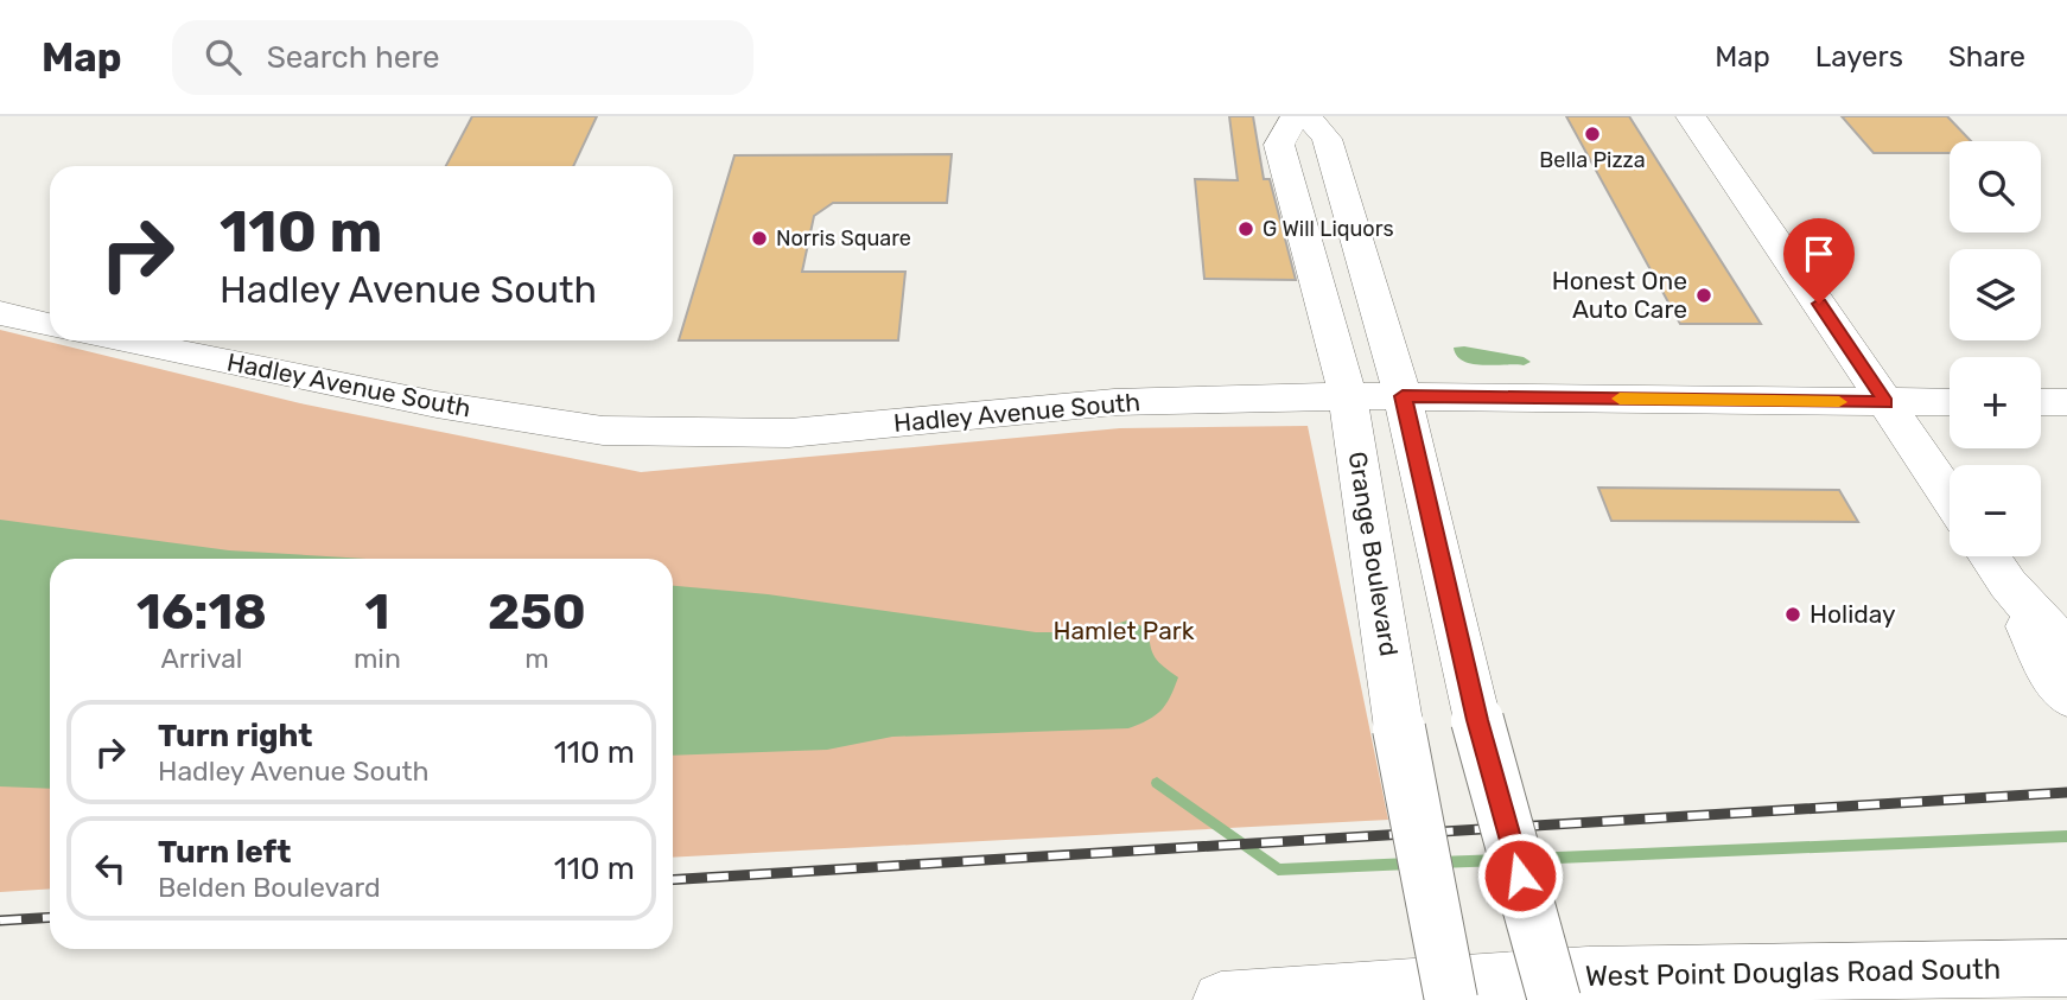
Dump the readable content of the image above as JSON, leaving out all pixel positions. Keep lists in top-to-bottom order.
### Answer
{
  "streets": {
    "street": ["Hadley Avenue South", "Grange Boulevard", "West Point Douglas Road South"]
  },
  "crossings": [
    ["Hadley Avenue South", "Grange Boulevard"]
  ],
  "parks": ["Hamlet Park"],
  "places": [
    "Bella Pizza",
    "G Will Liquors",
    "Norris Square",
    "Honest One Auto Care",
    "Holiday"
  ],
  "page": {
    "header": "Map",
    "search": "Search here",
    "nav": ["Map", "Layers", "Share"],
    "map_buttons": ["+", "−"],
    "turn": ["110 m", "Hadley Avenue South"],
    "eta": [
      "16:18",
      "Arrival",
      "1",
      "min",
      "250",
      "m"
    ],
    "list": [
      {
        "name": "Turn right",
        "note": "Hadley Avenue South",
        "value": "110 m"
      },
      {
        "name": "Turn left",
        "note": "Belden Boulevard",
        "value": "110 m"
      }
    ]
  }
}
